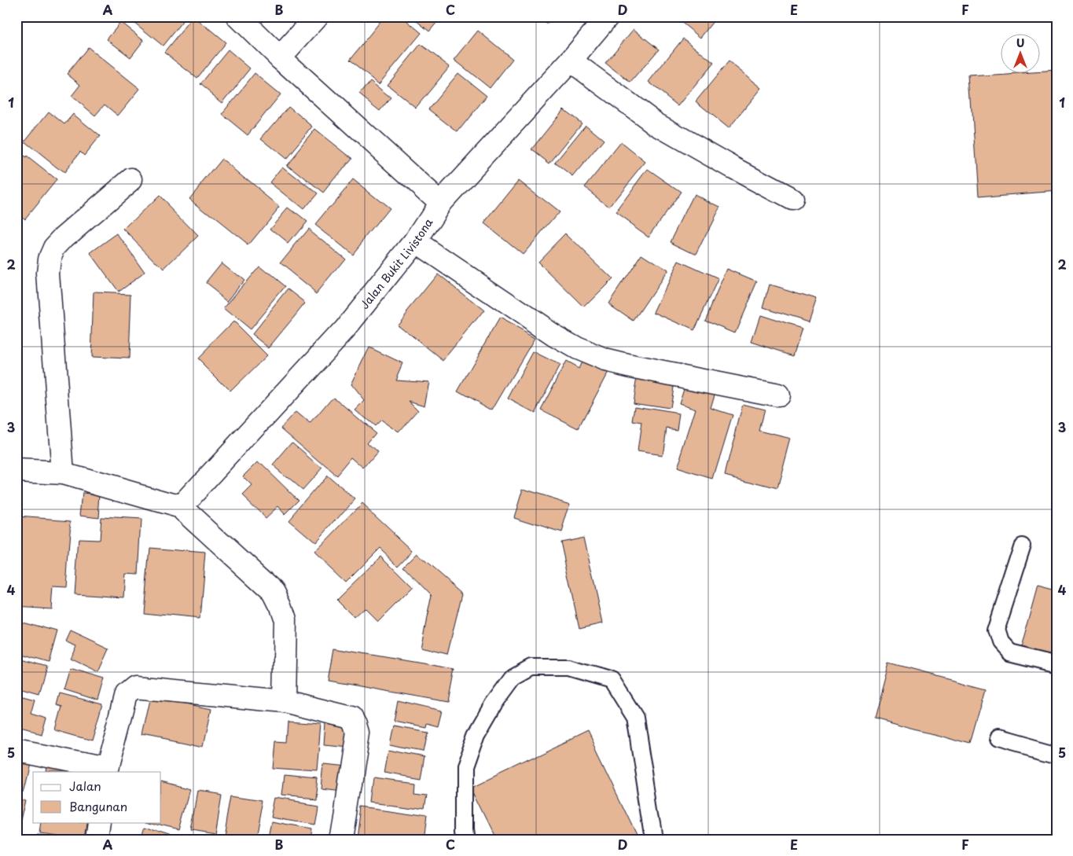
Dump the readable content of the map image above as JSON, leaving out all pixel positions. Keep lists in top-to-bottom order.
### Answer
{
  "streets": {
    "street": ["Jalan Bukit Livistona"]
  },
  "legend": ["Jalan", "Bangunan"],
  "north": "top",
  "grid": {
    "columns": [
      "A",
      "B",
      "C",
      "D",
      "E",
      "F"
    ],
    "rows": [
      "1",
      "2",
      "3",
      "4",
      "5"
    ]
  }
}
